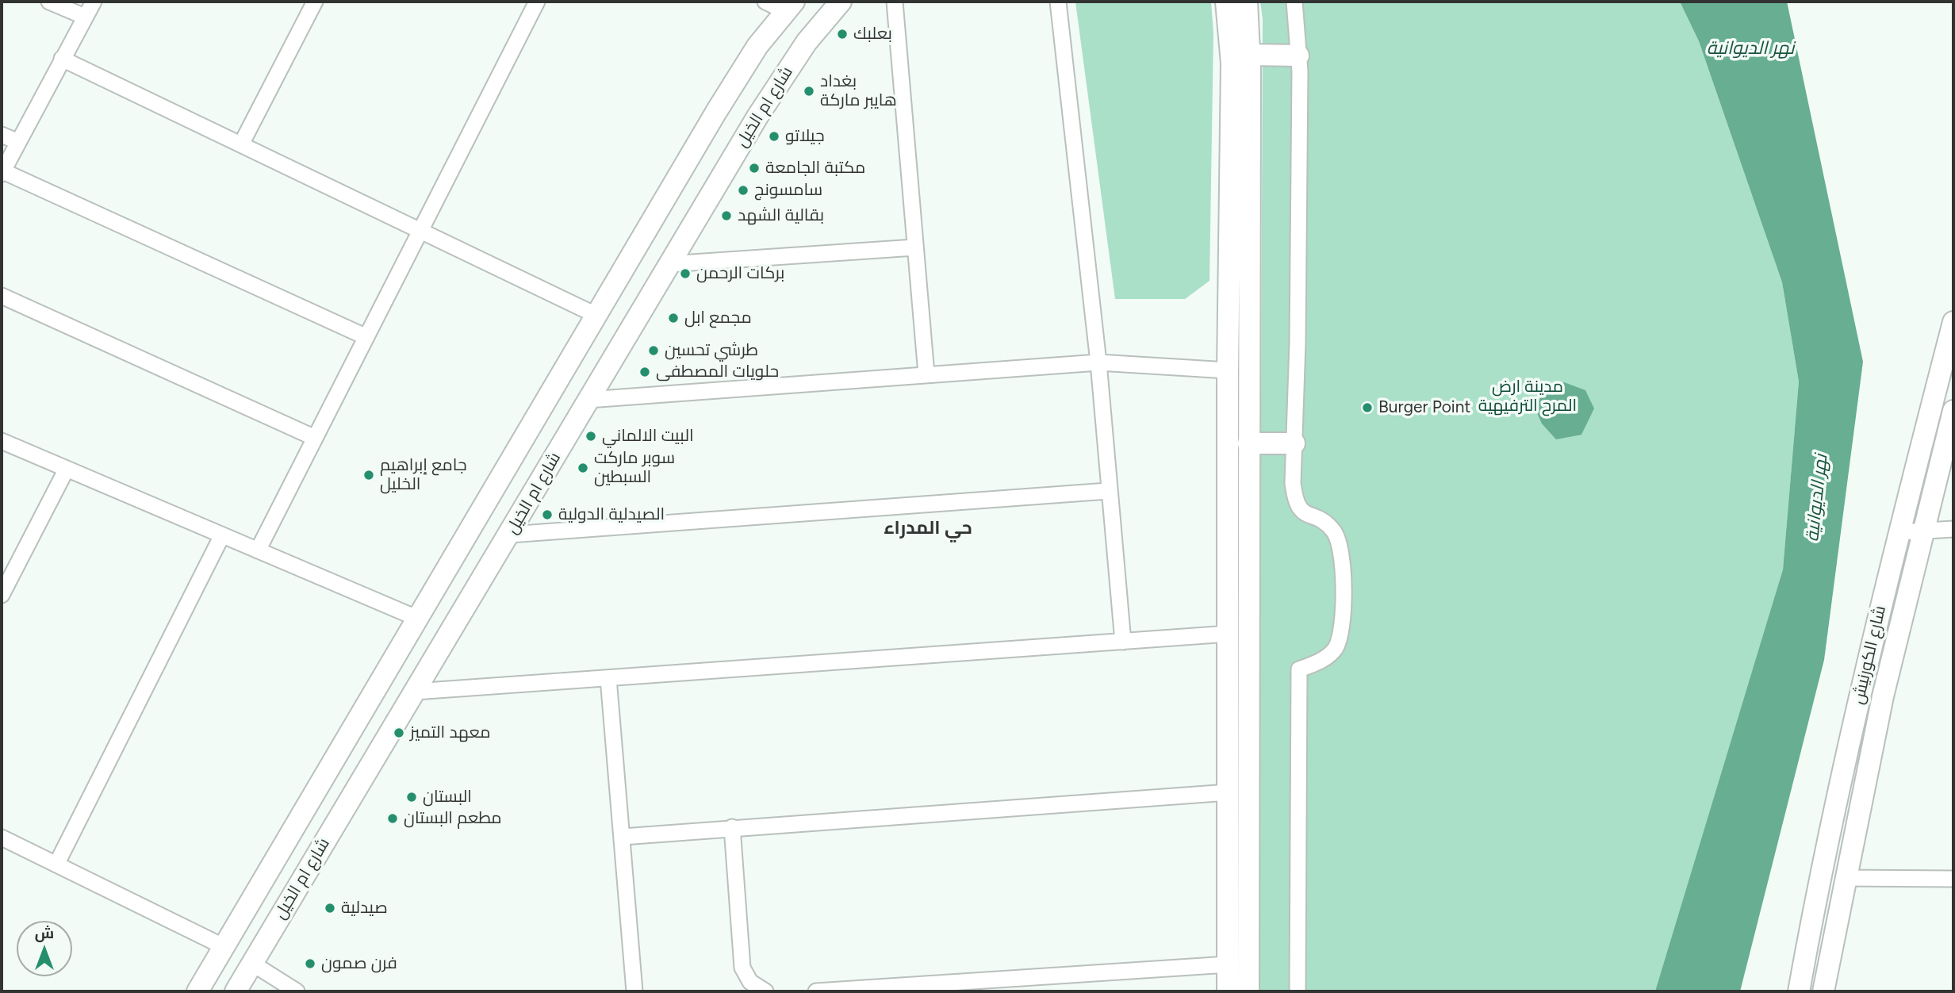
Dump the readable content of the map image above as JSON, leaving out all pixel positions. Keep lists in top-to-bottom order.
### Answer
{
  "streets": {
    "main road": ["شارع ام الخيل", "شارع الكورنيش"]
  },
  "districts": ["حي المدراء"],
  "water": ["نهر الديوانية"],
  "parks": ["مدينة ارض المرح الترفيهية"],
  "places": [
    "بعلبك",
    "بغداد هايبر ماركة",
    "جيلاتو",
    "مكتبة الجامعة",
    "سامسونج",
    "بقالية الشهد",
    "بركات الرحمن",
    "مجمع ابل",
    "طرشي تحسين",
    "حلويات المصطفى",
    "Burger Point",
    "البيت الالماني",
    "سوبر ماركت السبطين",
    "جامع إبراهيم الخليل",
    "الصيدلية الدولية",
    "معهد التميز",
    "البستان",
    "مطعم البستان",
    "صيدلية",
    "فرن صمون"
  ],
  "north": "top"
}
